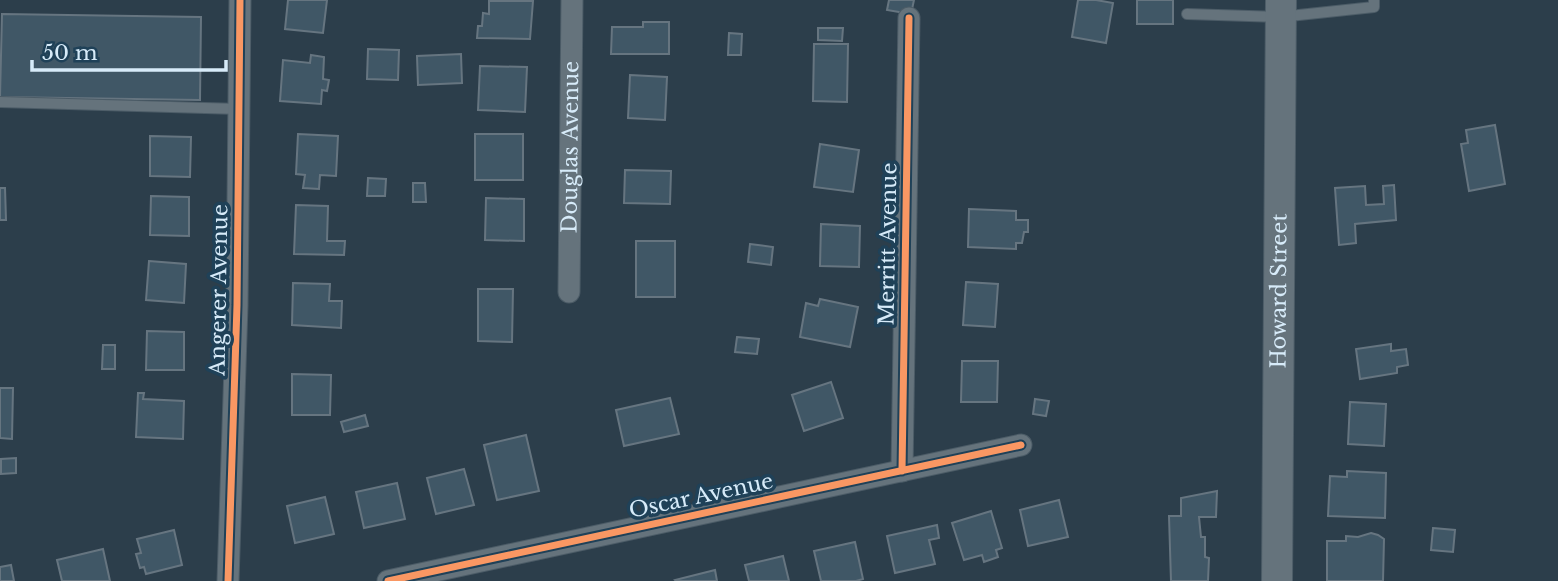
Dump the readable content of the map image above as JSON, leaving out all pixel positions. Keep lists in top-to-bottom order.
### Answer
{
  "streets": {
    "main road": ["Howard Street"],
    "street": [
      "Douglas Avenue",
      "Merritt Avenue",
      "Angerer Avenue",
      "Oscar Avenue"
    ]
  },
  "crossings": [
    ["Merritt Avenue", "Oscar Avenue"]
  ],
  "scale_bar": "50 m"
}
